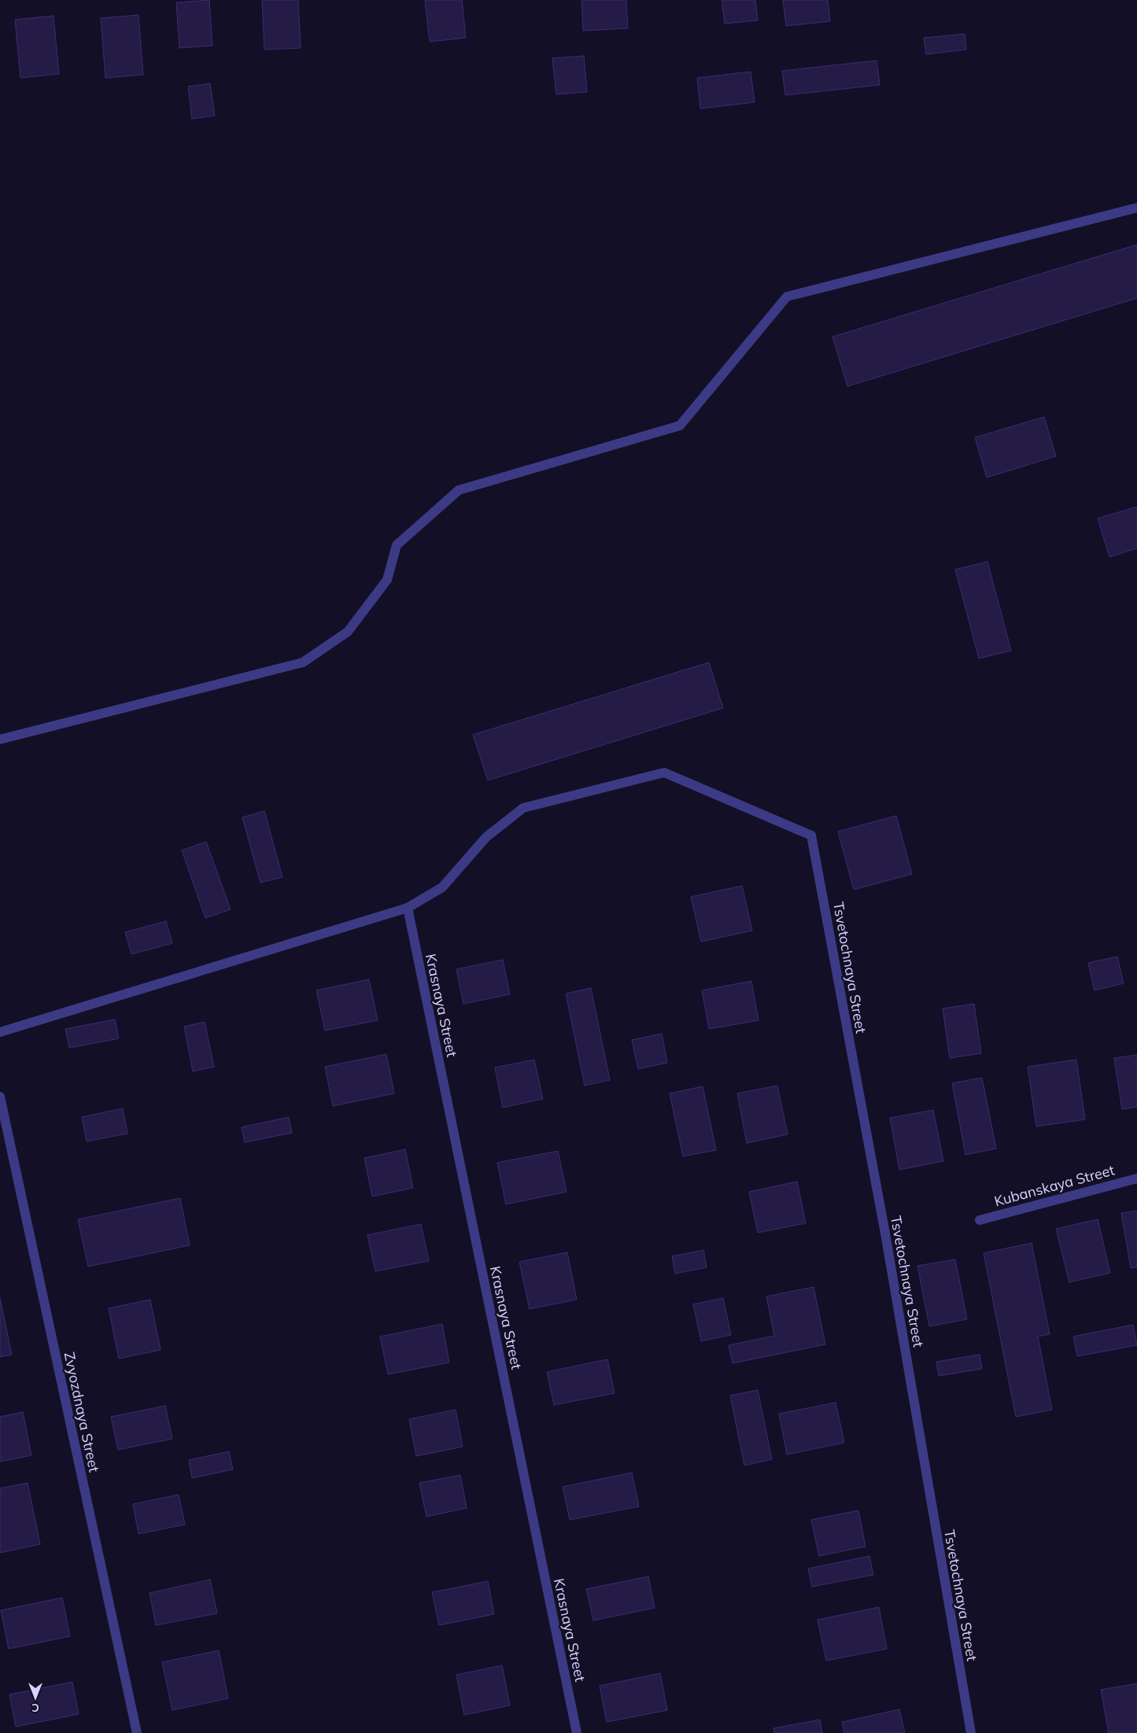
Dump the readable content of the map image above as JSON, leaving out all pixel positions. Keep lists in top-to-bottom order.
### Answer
{
  "streets": {
    "street": [
      "Tsvetochnaya Street",
      "Krasnaya Street",
      "Kubanskaya Street",
      "Zvyozdnaya Street"
    ]
  },
  "crossings": [
    ["Tsvetochnaya Street", "Krasnaya Street"]
  ],
  "north": "bottom"
}
